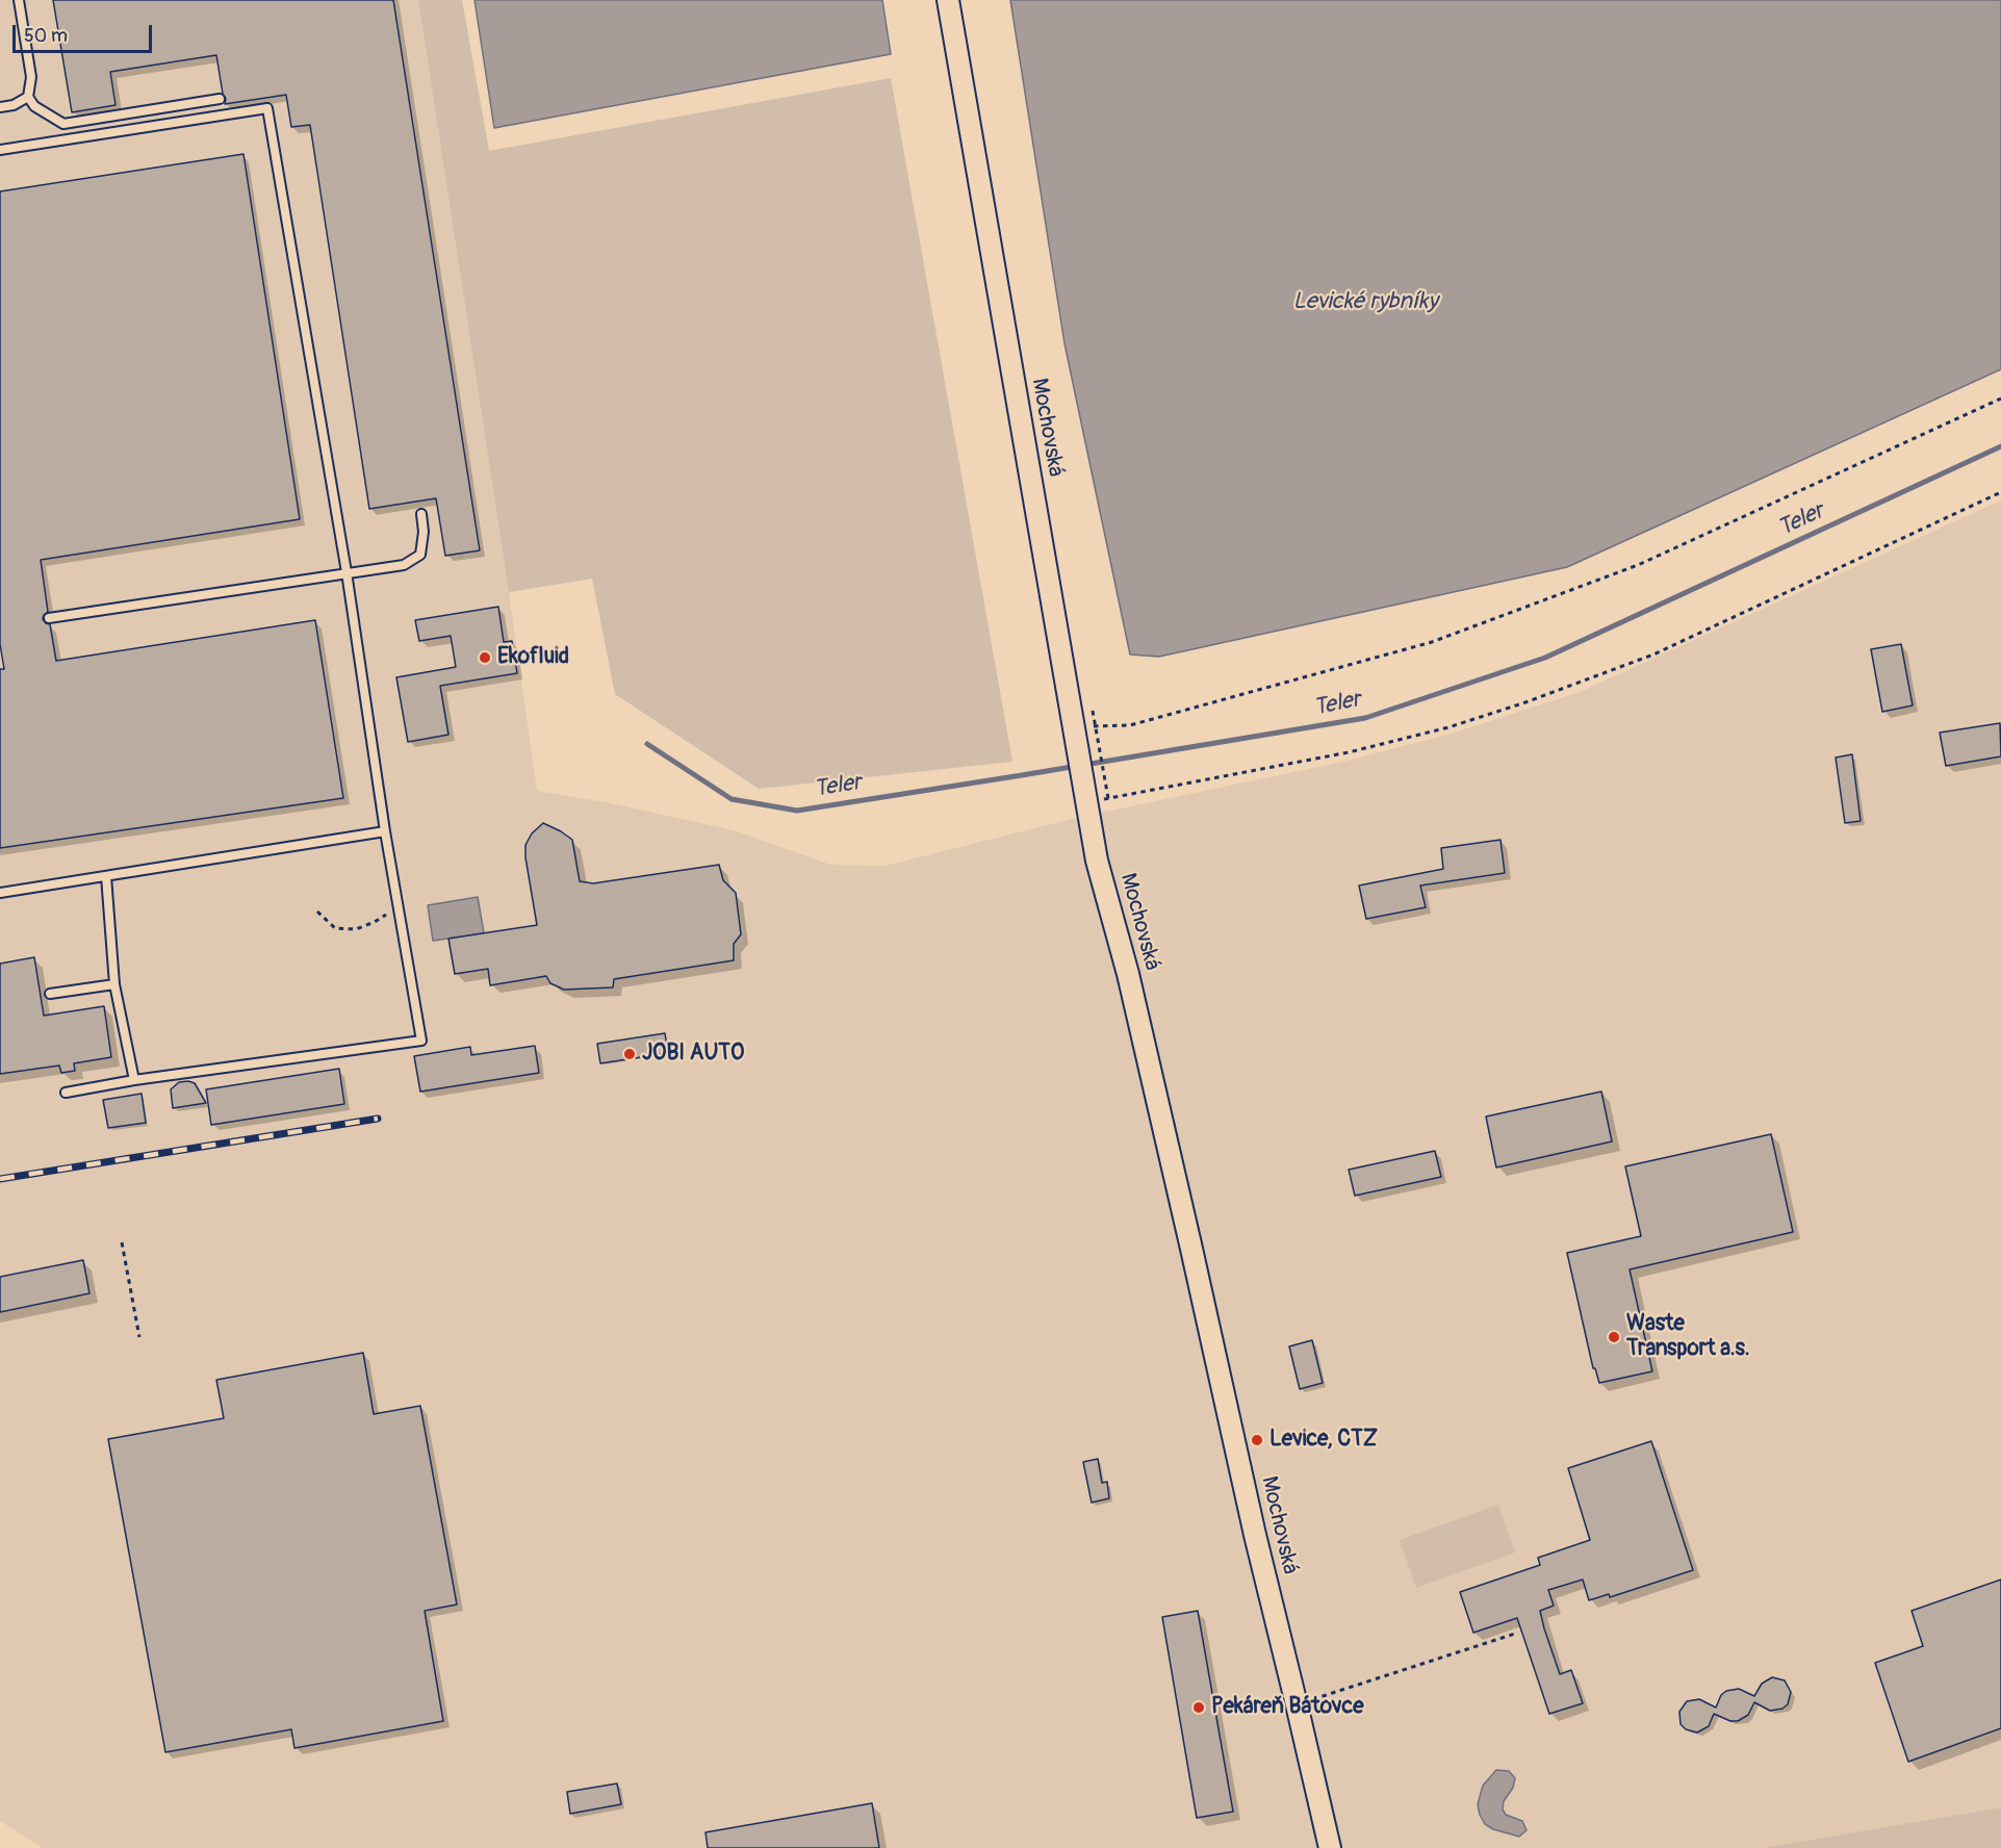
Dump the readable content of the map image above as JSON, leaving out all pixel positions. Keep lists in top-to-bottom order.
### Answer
{
  "streets": {
    "street": ["Mochovská"]
  },
  "water": ["Levické rybníky", "Teler"],
  "places": [
    "Ekofluid",
    "JOBI AUTO",
    "Waste Transport a.s.",
    "Levice, CTZ",
    "Pekáreň Bátovce"
  ],
  "scale_bar": "50 m"
}
